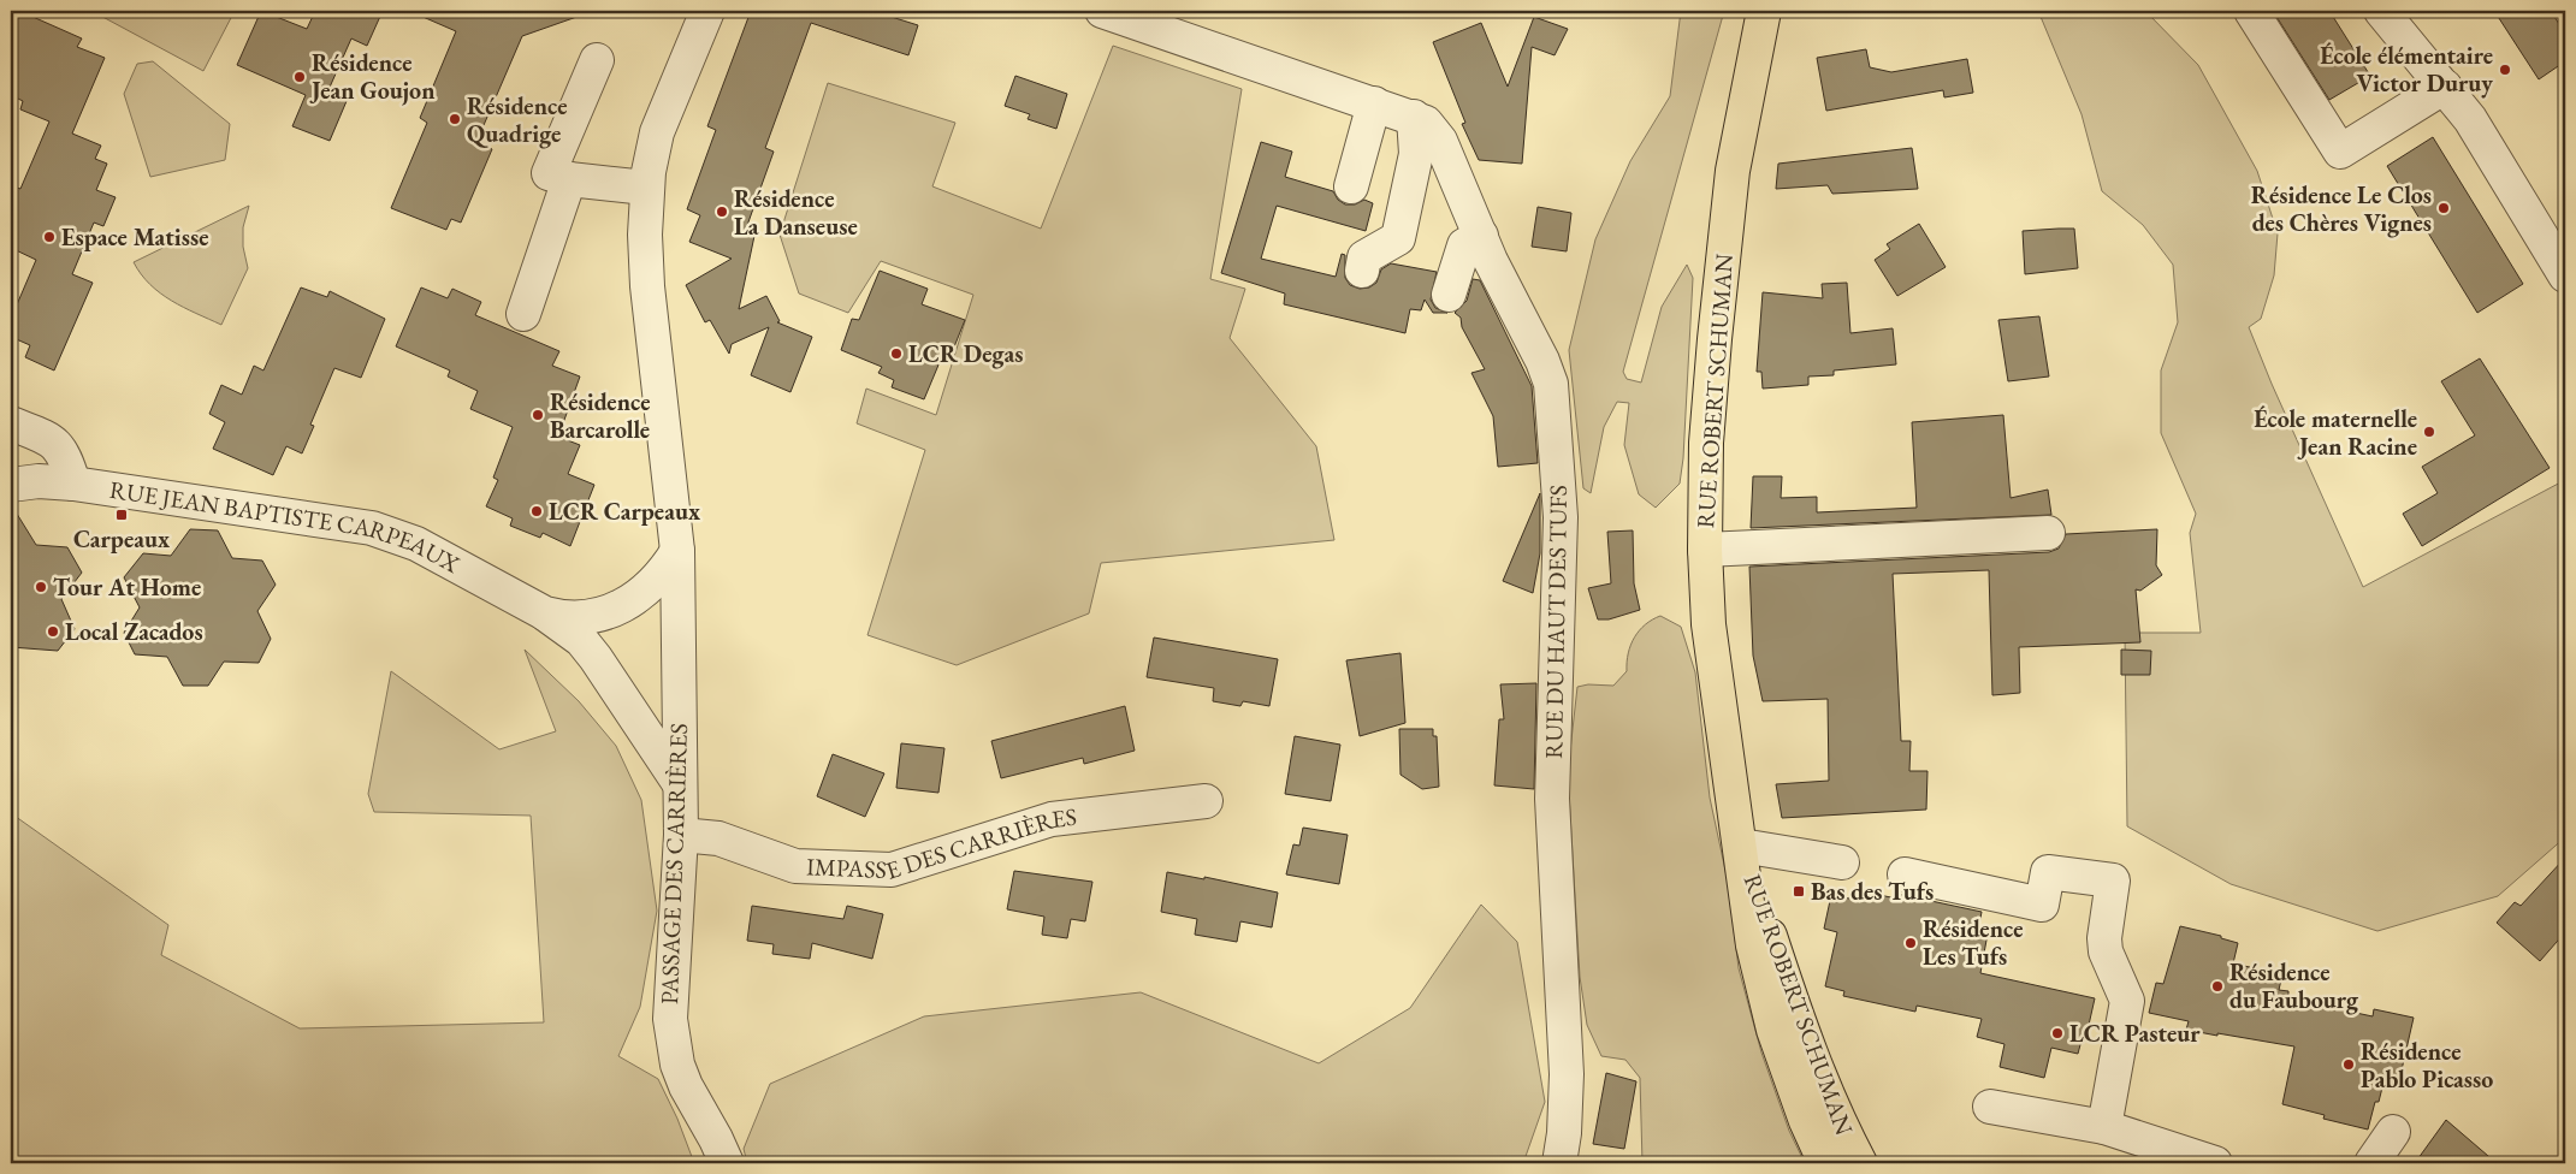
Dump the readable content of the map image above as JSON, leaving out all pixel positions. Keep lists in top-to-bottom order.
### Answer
{
  "streets": {
    "main road": ["RUE ROBERT SCHUMAN"],
    "street": [
      "RUE JEAN BAPTISTE CARPEAUX",
      "RUE DU HAUT DES TUFS",
      "IMPASSE DES CARRIÈRES",
      "PASSAGE DES CARRIÈRES"
    ]
  },
  "crossings": [
    ["RUE JEAN BAPTISTE CARPEAUX", "PASSAGE DES CARRIÈRES"],
    ["IMPASSE DES CARRIÈRES", "PASSAGE DES CARRIÈRES"]
  ],
  "places": {
    "other": [
      "École élémentaire Victor Duruy",
      "Résidence Jean Goujon",
      "Résidence Quadrige",
      "Résidence Le Clos des Chères Vignes",
      "Résidence La Danseuse",
      "Espace Matisse",
      "LCR Degas",
      "Résidence Barcarolle",
      "École maternelle Jean Racine",
      "LCR Carpeaux",
      "Tour At Home",
      "Local Zacados",
      "Résidence Les Tufs",
      "Résidence du Faubourg",
      "LCR Pasteur",
      "Résidence Pablo Picasso"
    ],
    "transit": ["Carpeaux", "Bas des Tufs"]
  }
}
